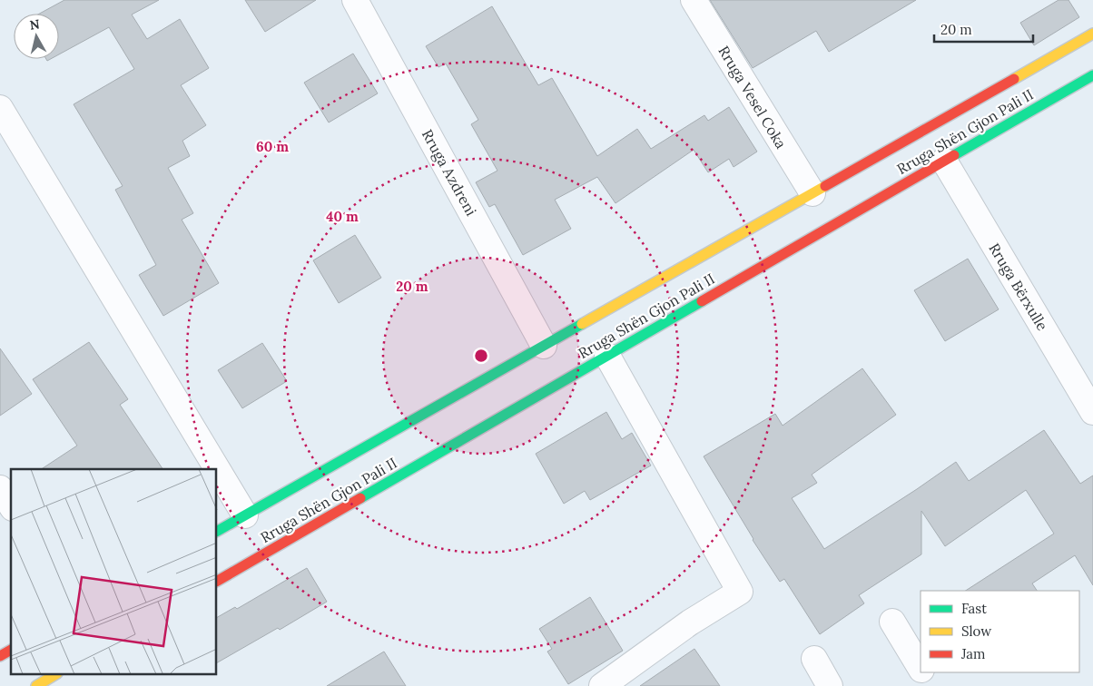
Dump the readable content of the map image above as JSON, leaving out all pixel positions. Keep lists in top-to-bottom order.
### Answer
{
  "streets": {
    "street": [
      "Rruga Vesel Coka",
      "Rruga Shën Gjon Pali II",
      "Rruga Azdreni",
      "Rruga Bërxulle"
    ]
  },
  "crossings": [
    ["Rruga Vesel Coka", "Rruga Shën Gjon Pali II"],
    ["Rruga Shën Gjon Pali II", "Rruga Azdreni"],
    ["Rruga Shën Gjon Pali II", "Rruga Bërxulle"]
  ],
  "legend": ["Fast", "Slow", "Jam"],
  "scale_bar": "20 m",
  "north": "top",
  "rings": ["60 m", "40 m", "20 m"]
}
